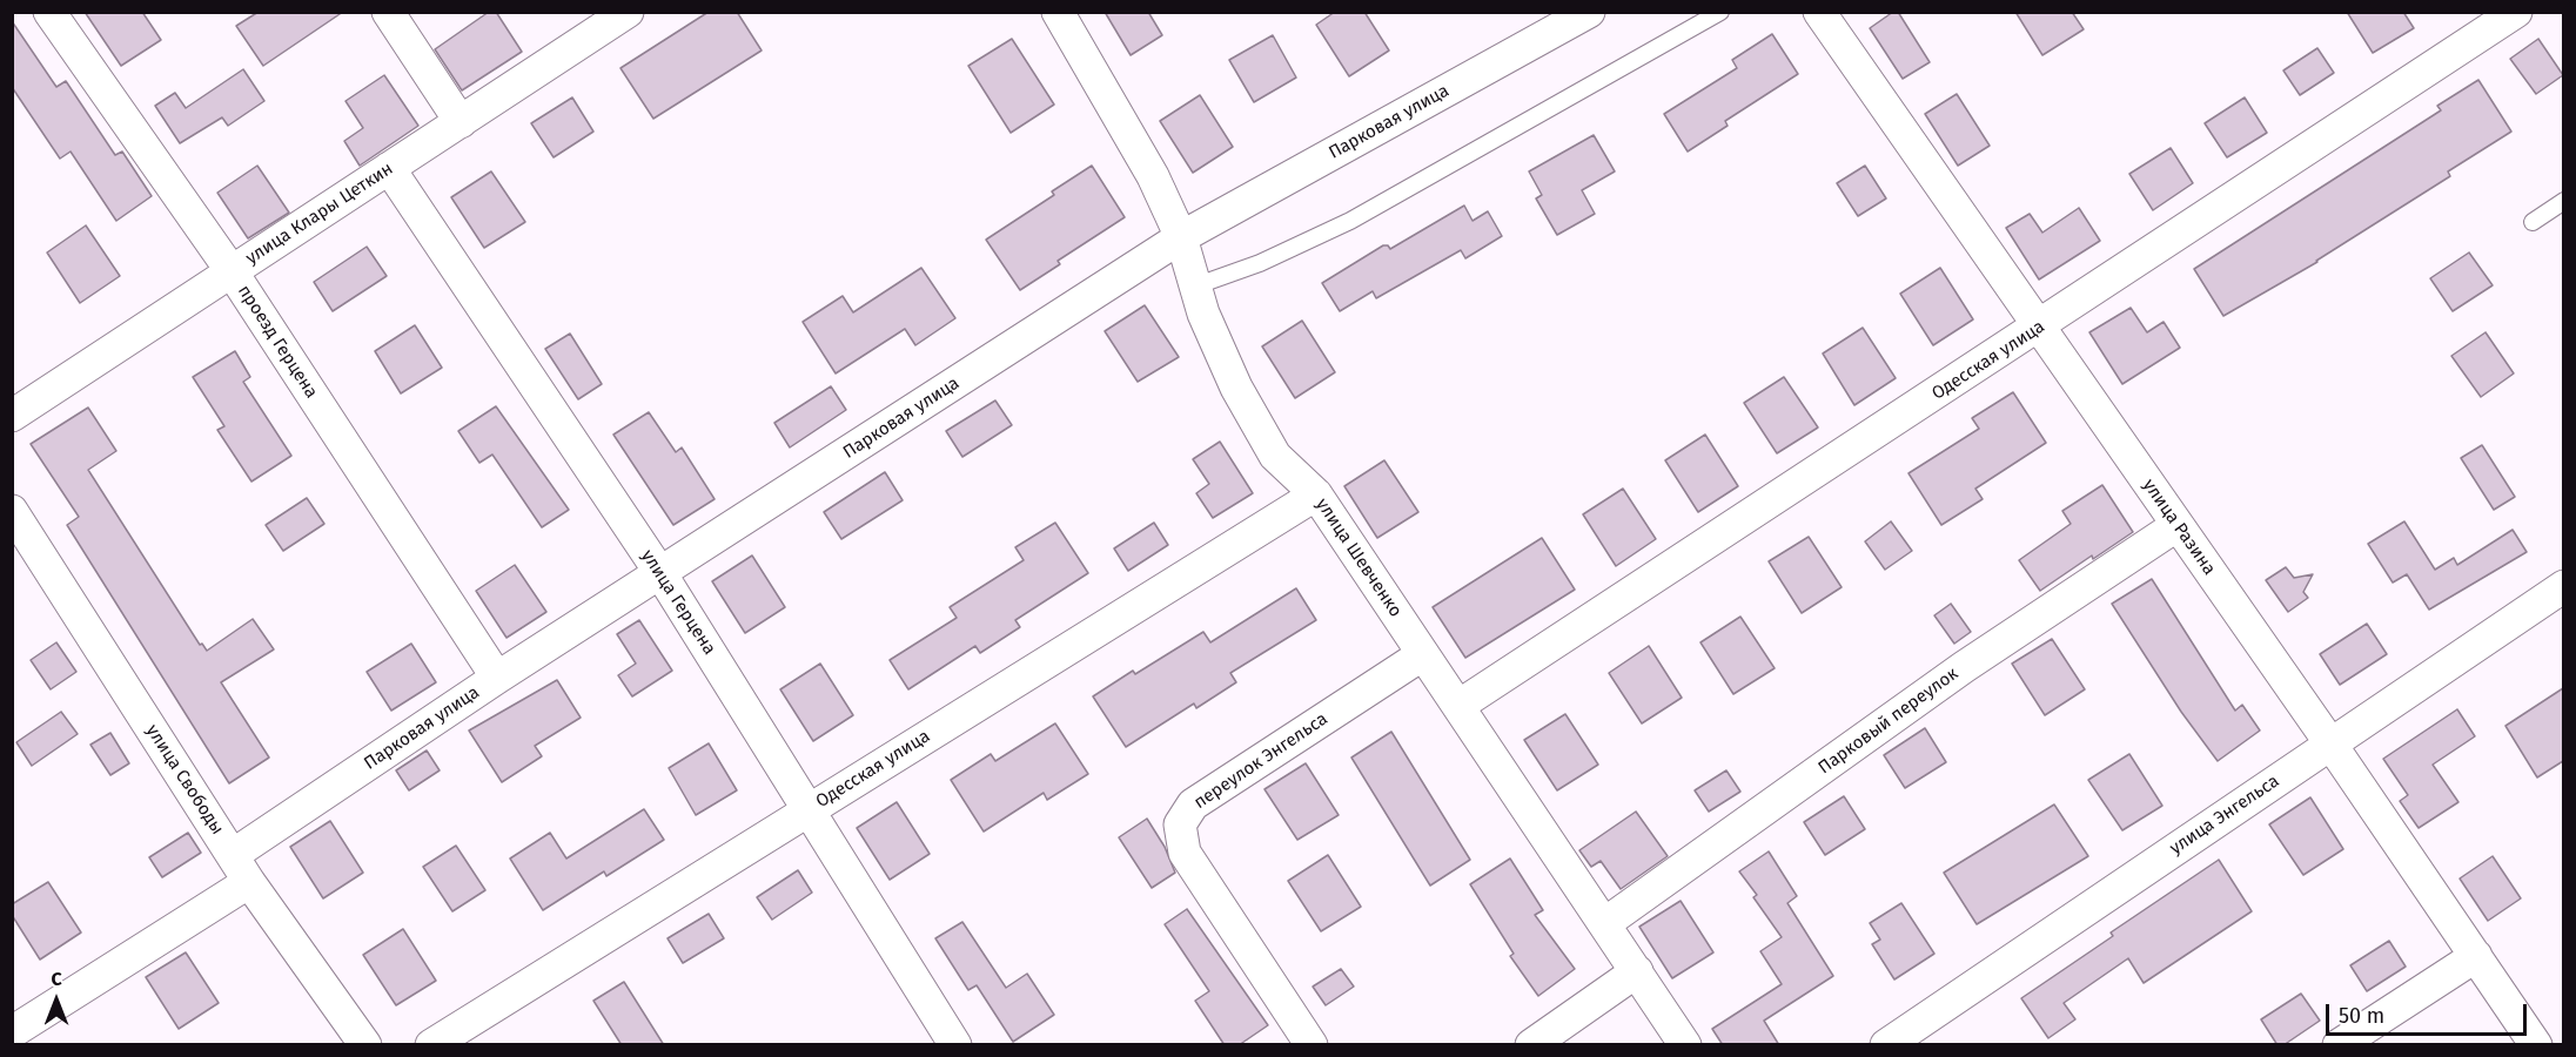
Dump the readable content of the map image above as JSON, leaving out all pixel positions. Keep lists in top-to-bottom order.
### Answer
{
  "streets": {
    "street": [
      "Парковая улица",
      "улица Клары Цеткин",
      "проезд Герцена",
      "Одесская улица",
      "улица Разина",
      "улица Шевченко",
      "улица Герцена",
      "Парковый переулок",
      "переулок Энгельса",
      "улица Свободы",
      "улица Энгельса"
    ]
  },
  "crossings": [
    ["Парковая улица", "проезд Герцена"],
    ["Парковая улица", "улица Шевченко"],
    ["Парковая улица", "улица Герцена"],
    ["Парковая улица", "улица Свободы"],
    ["улица Клары Цеткин", "проезд Герцена"],
    ["улица Клары Цеткин", "улица Герцена"],
    ["Одесская улица", "улица Разина"],
    ["Одесская улица", "улица Шевченко"],
    ["Одесская улица", "улица Герцена"],
    ["улица Разина", "Парковый переулок"],
    ["улица Разина", "улица Энгельса"],
    ["улица Шевченко", "Парковый переулок"],
    ["улица Шевченко", "переулок Энгельса"]
  ],
  "scale_bar": "50 m",
  "north": "top"
}
